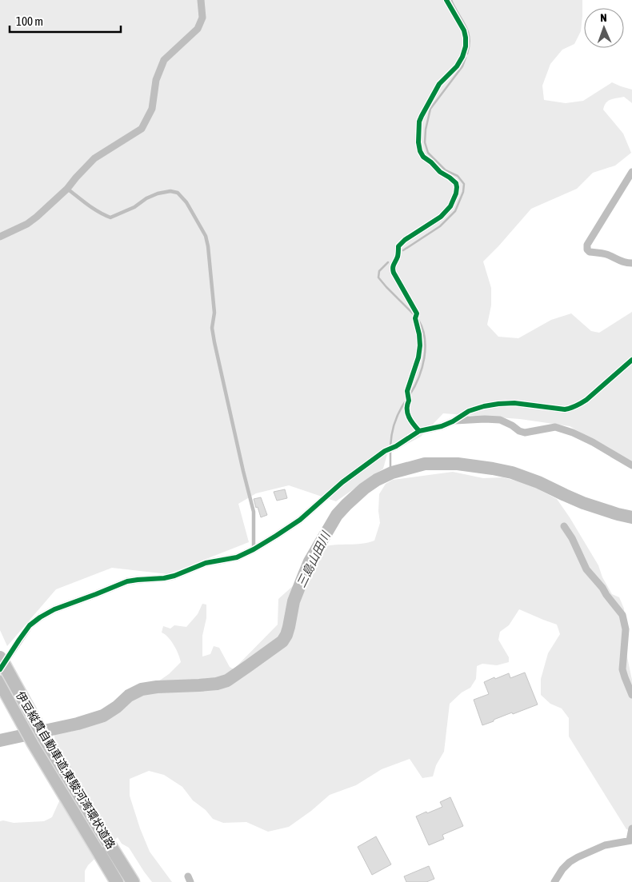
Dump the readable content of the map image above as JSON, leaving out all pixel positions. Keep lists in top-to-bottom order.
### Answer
{
  "streets": {
    "highway": ["伊豆縦貫自動車道;東駿河湾環状道路"]
  },
  "water": ["三島山田川"],
  "scale_bar": "100 m",
  "north": "top"
}
